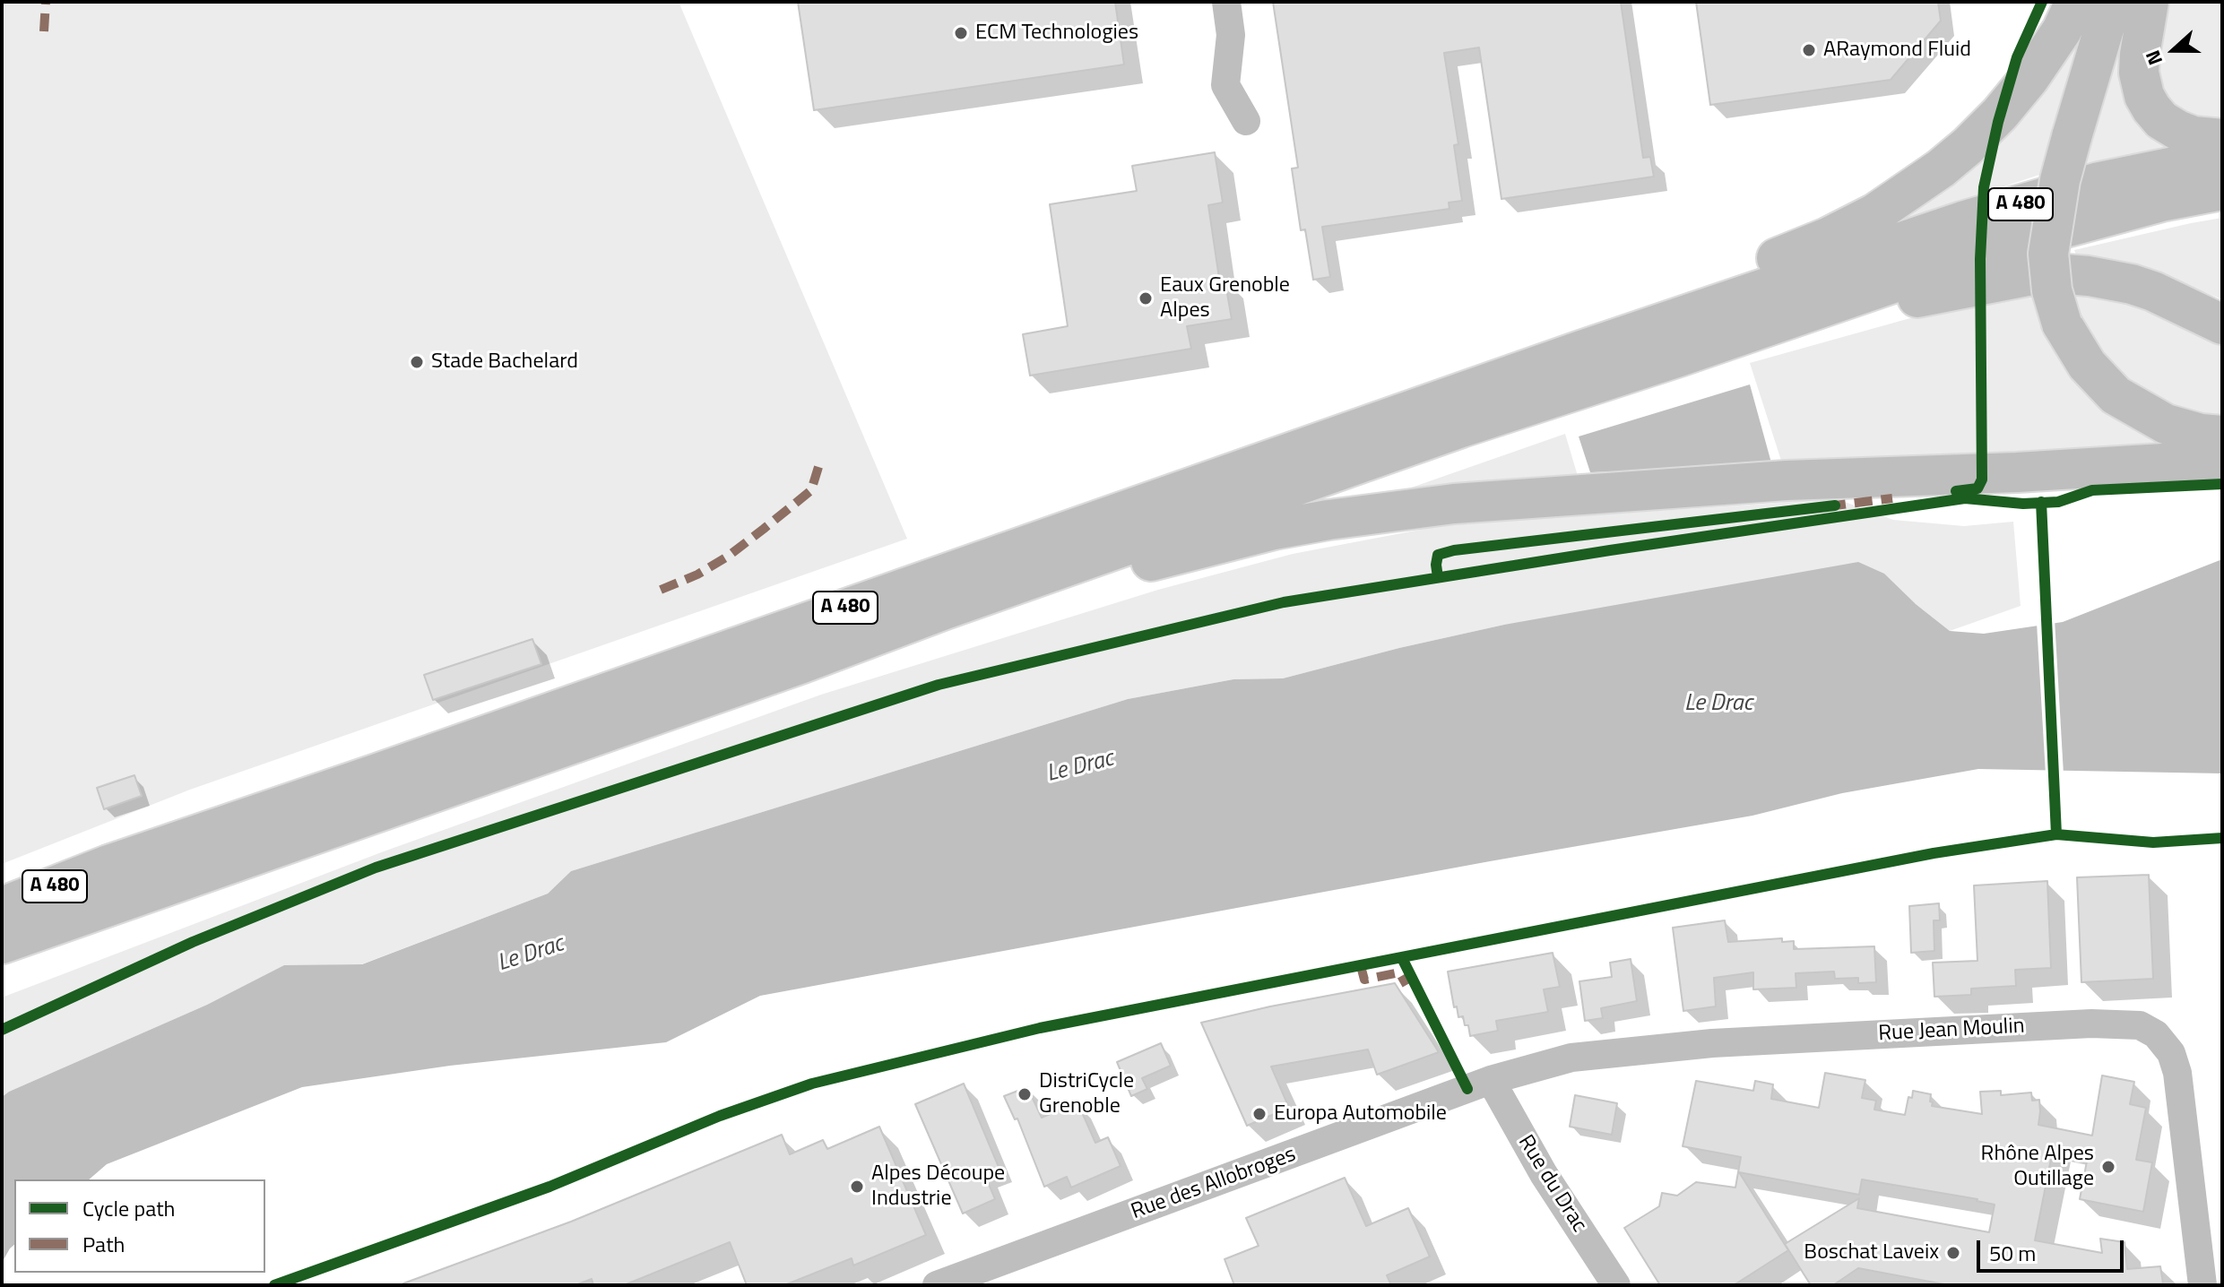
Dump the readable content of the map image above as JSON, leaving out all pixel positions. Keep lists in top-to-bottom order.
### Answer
{
  "streets": {
    "highway": ["A 480"],
    "street": ["Rue Jean Moulin", "Rue des Allobroges", "Rue du Drac"]
  },
  "crossings": [
    ["Rue Jean Moulin", "Rue des Allobroges"],
    ["Rue Jean Moulin", "Rue du Drac"],
    ["Rue des Allobroges", "Rue du Drac"]
  ],
  "water": ["Le Drac"],
  "places": [
    "ECM Technologies",
    "ARaymond Fluid",
    "Eaux Grenoble Alpes",
    "Stade Bachelard",
    "DistriCycle Grenoble",
    "Europa Automobile",
    "Rhône Alpes Outillage",
    "Alpes Découpe Industrie",
    "Boschat Laveix"
  ],
  "legend": ["Cycle path", "Path"],
  "scale_bar": "50 m",
  "north": "left"
}
